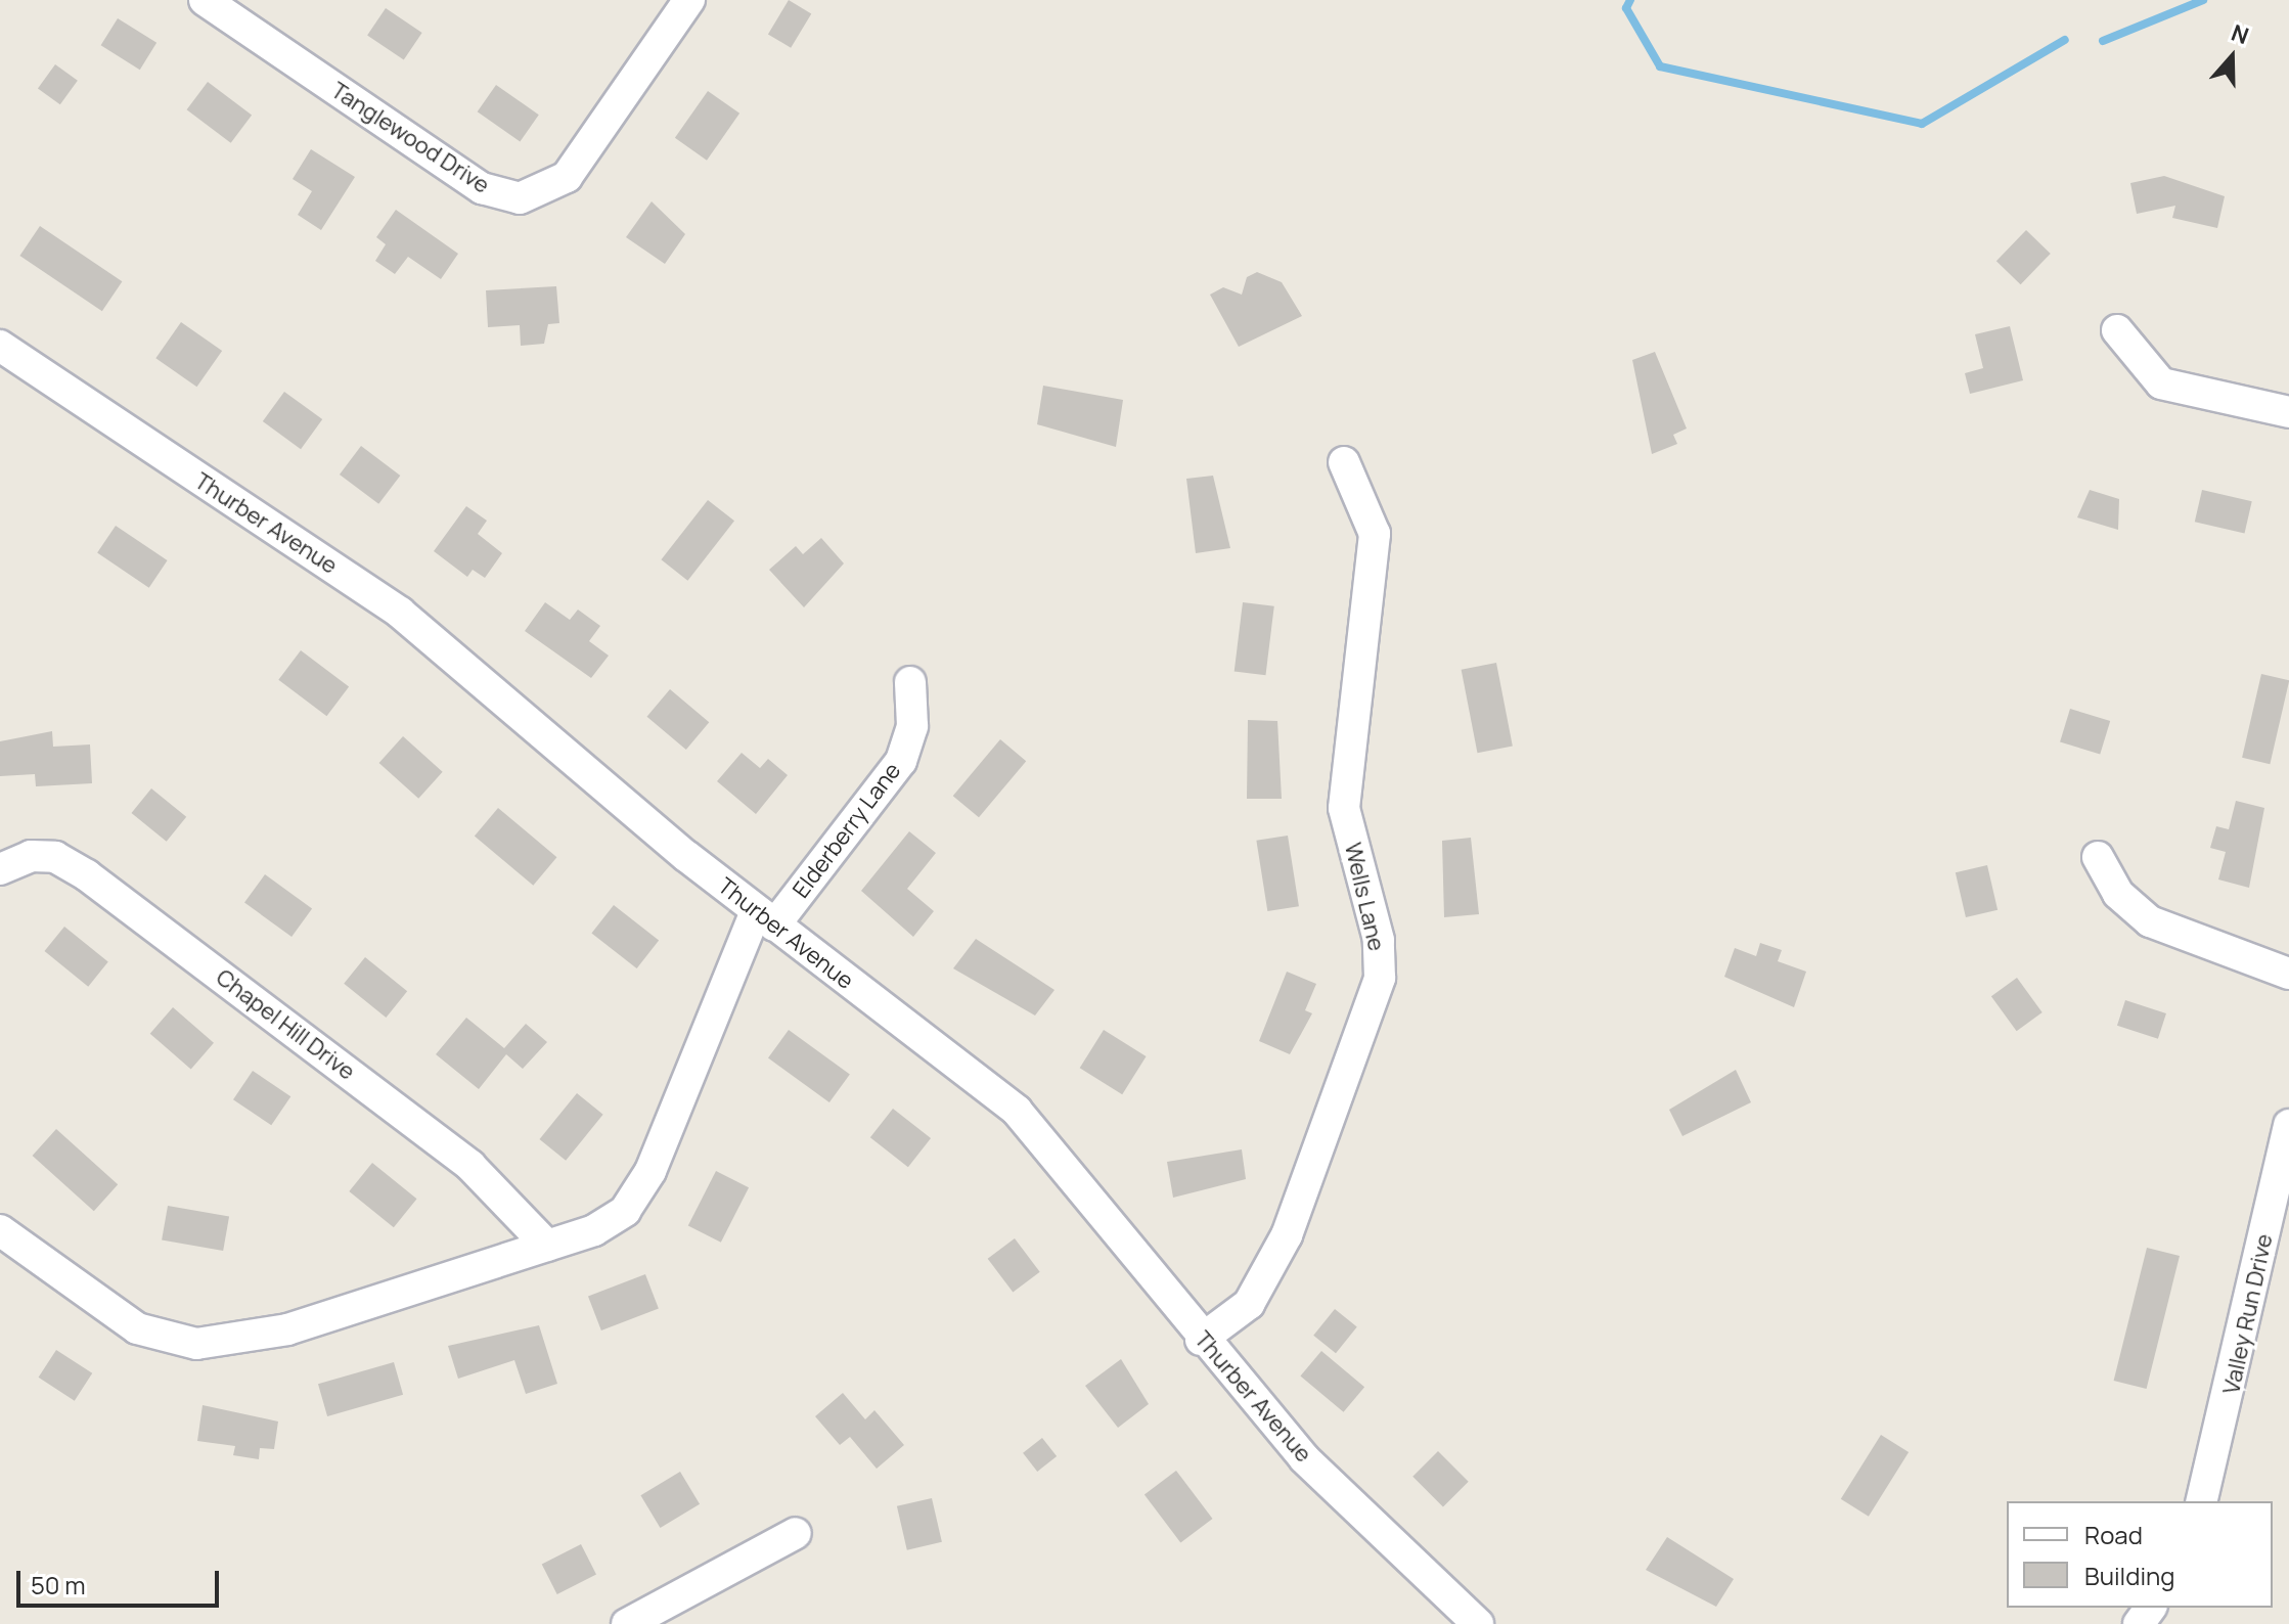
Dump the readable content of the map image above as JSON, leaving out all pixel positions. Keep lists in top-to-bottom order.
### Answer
{
  "streets": {
    "street": [
      "Tanglewood Drive",
      "Thurber Avenue",
      "Elderberry Lane",
      "Wells Lane",
      "Chapel Hill Drive",
      "Valley Run Drive"
    ]
  },
  "crossings": [
    ["Thurber Avenue", "Elderberry Lane"],
    ["Thurber Avenue", "Wells Lane"]
  ],
  "legend": ["Road", "Building"],
  "scale_bar": "50 m",
  "north": "top"
}
